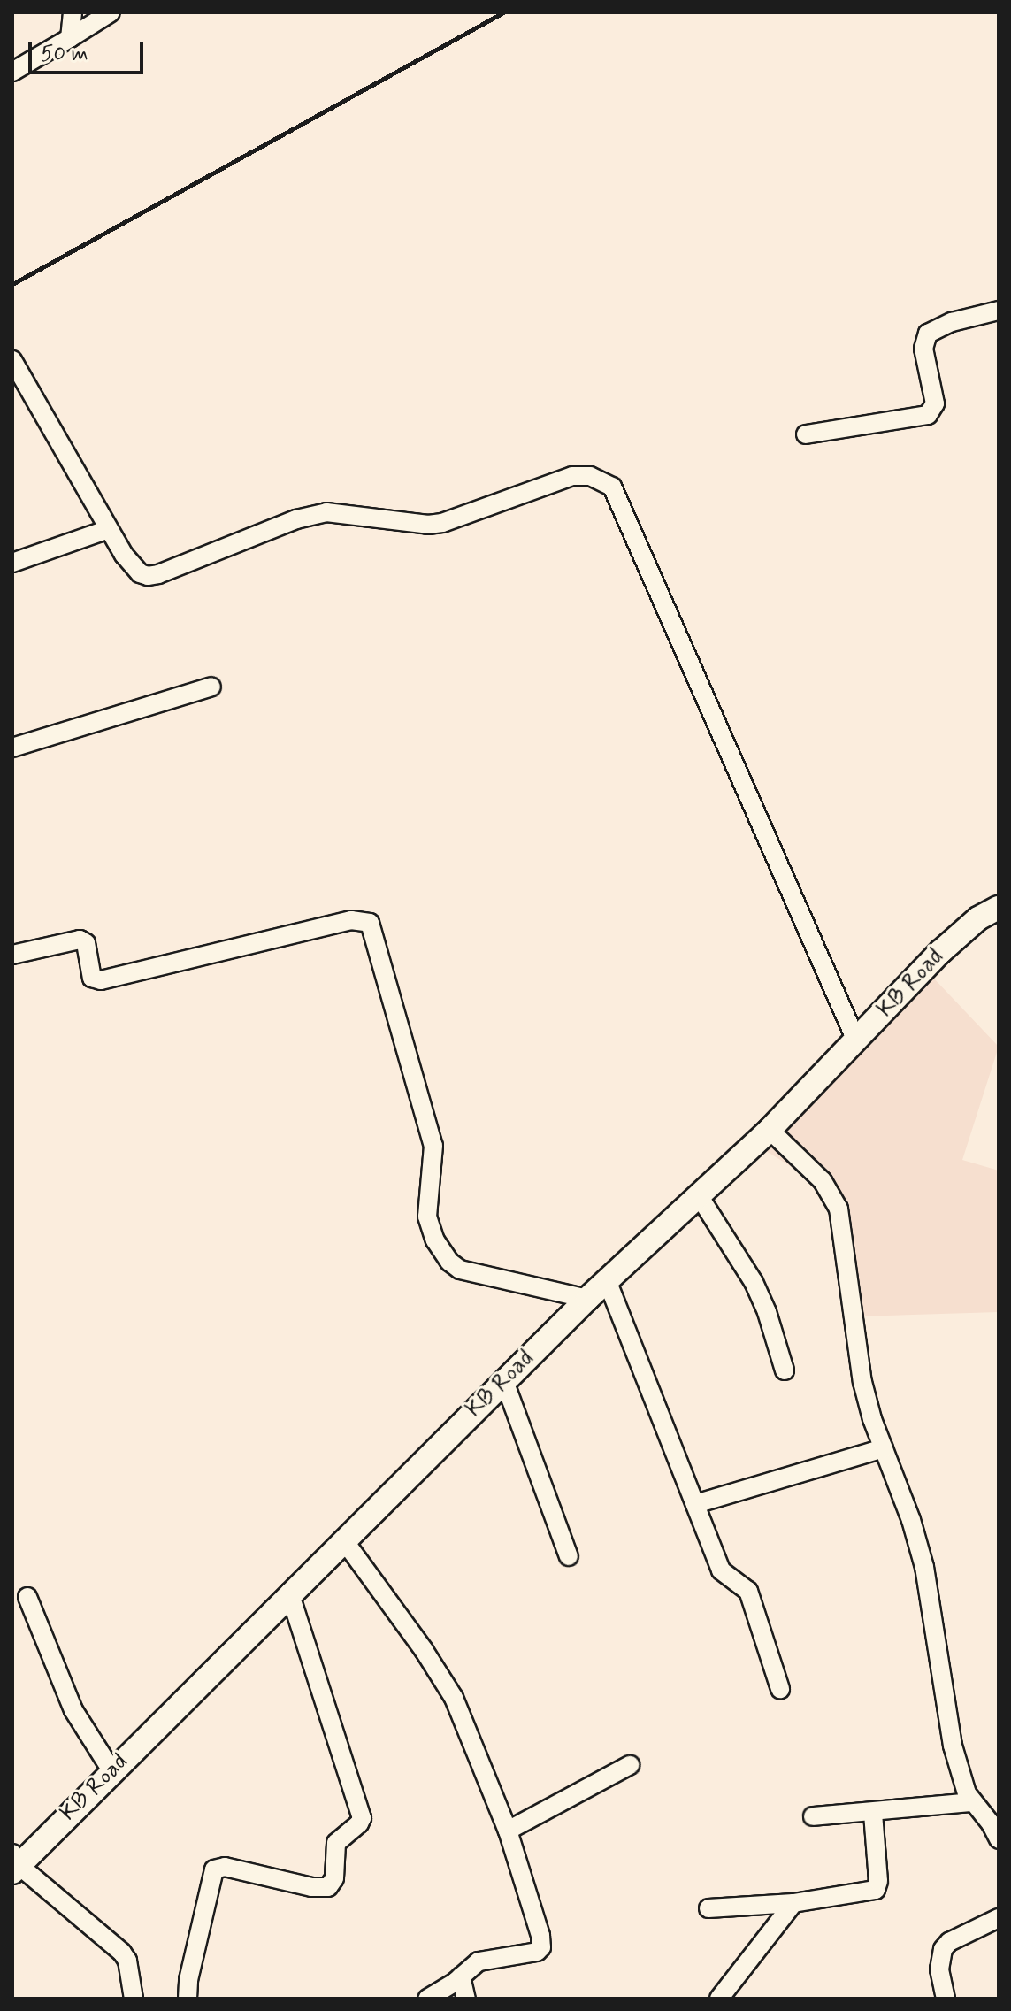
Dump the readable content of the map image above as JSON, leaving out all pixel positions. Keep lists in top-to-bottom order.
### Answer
{
  "streets": {
    "main road": ["KB Road"]
  },
  "scale_bar": "50 m"
}
